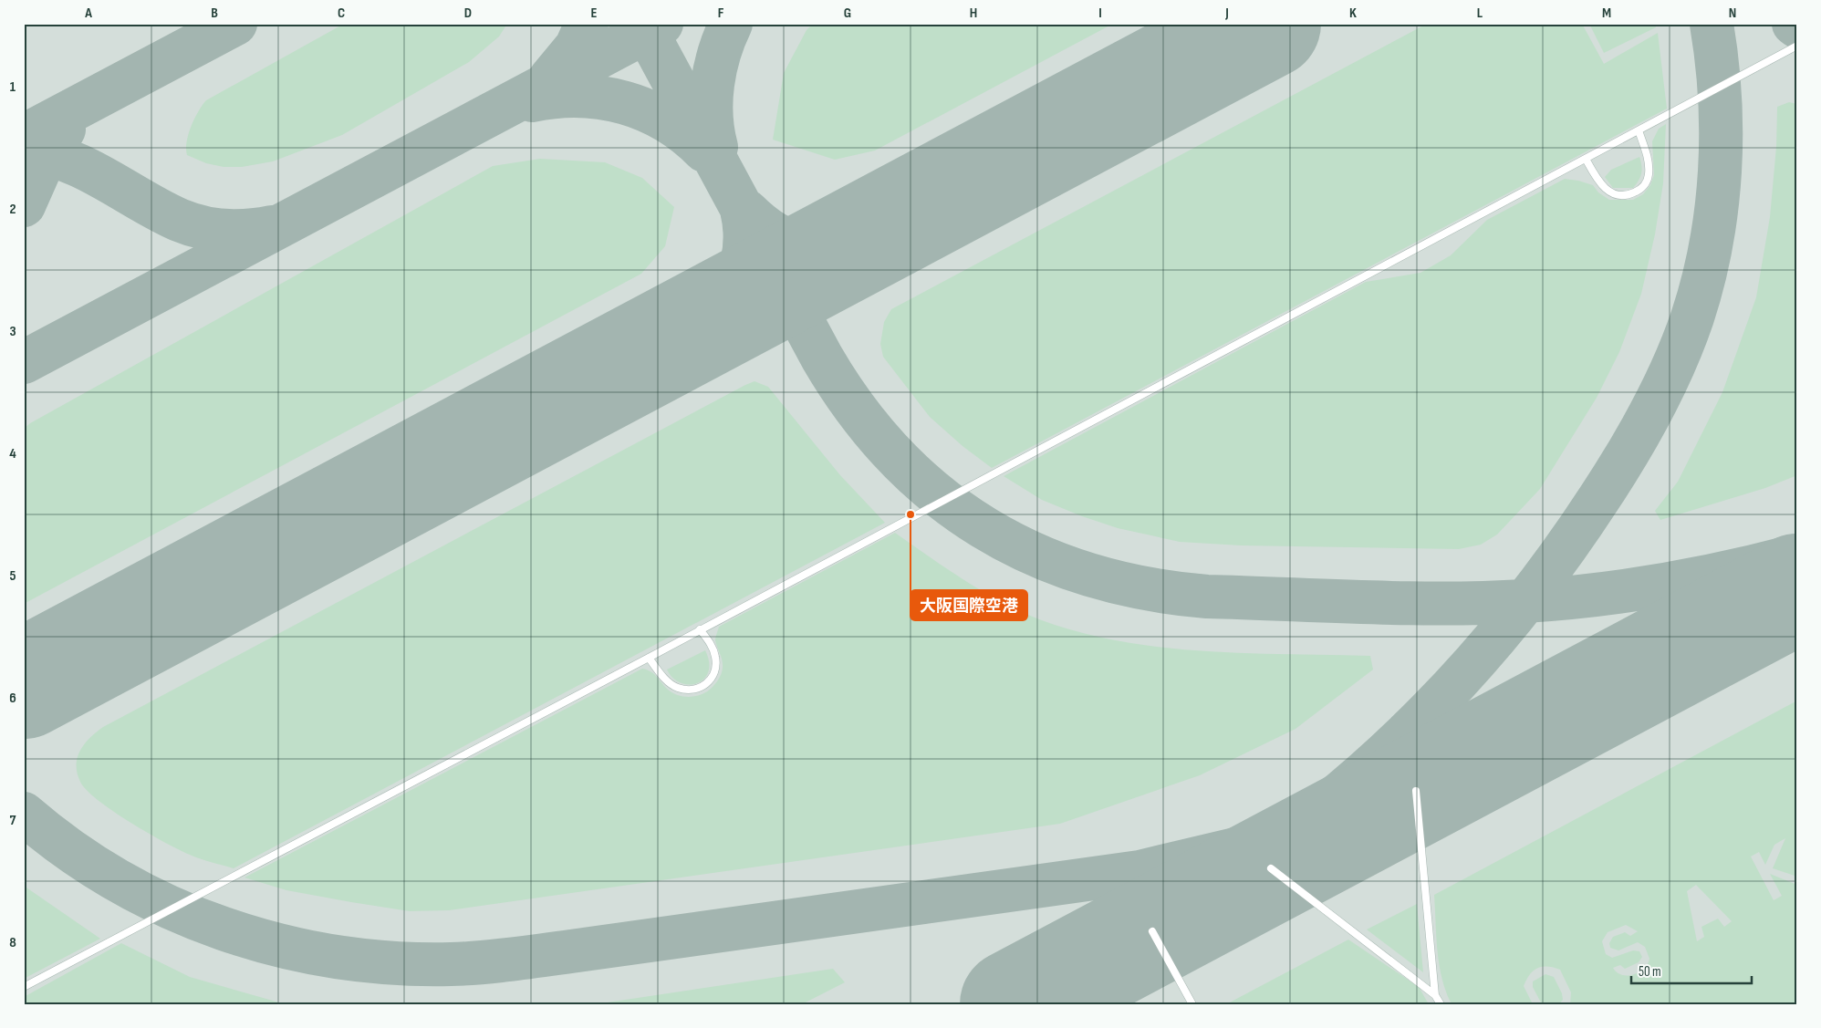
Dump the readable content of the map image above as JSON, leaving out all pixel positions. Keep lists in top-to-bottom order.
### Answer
{
  "places": ["大阪国際空港"],
  "scale_bar": "50 m",
  "grid": {
    "columns": [
      "A",
      "B",
      "C",
      "D",
      "E",
      "F",
      "G",
      "H",
      "I",
      "J",
      "K",
      "L",
      "M",
      "N"
    ],
    "rows": [
      "1",
      "2",
      "3",
      "4",
      "5",
      "6",
      "7",
      "8"
    ]
  }
}
